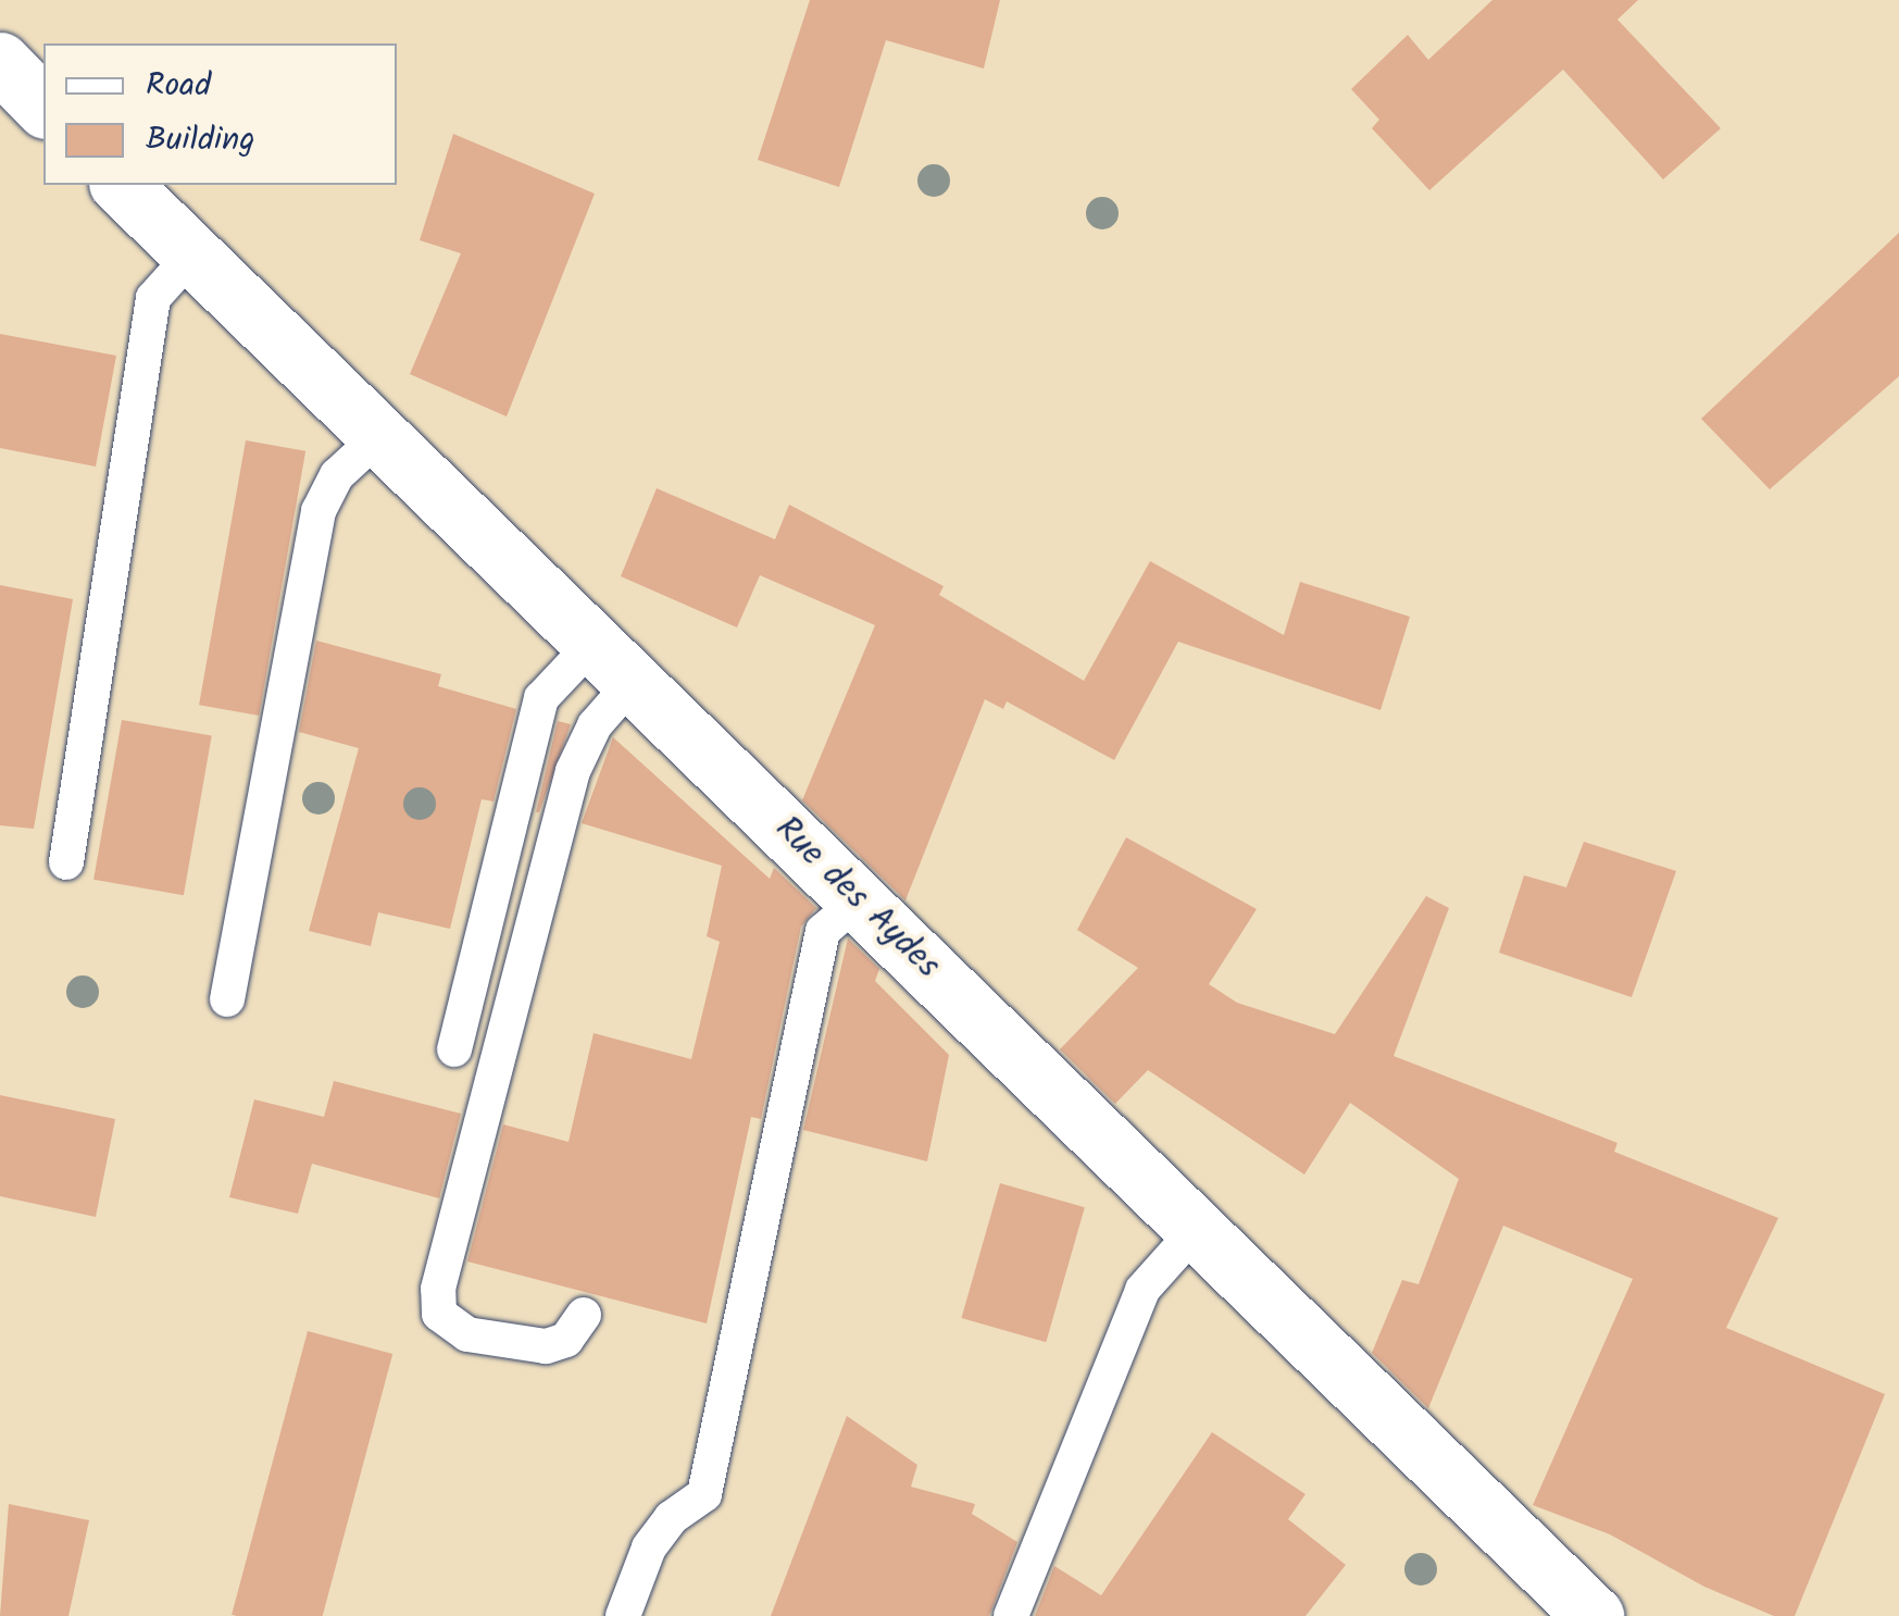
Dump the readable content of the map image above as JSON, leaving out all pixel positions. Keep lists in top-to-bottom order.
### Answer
{
  "streets": {
    "street": ["Rue des Aydes"]
  },
  "legend": ["Road", "Building"]
}
